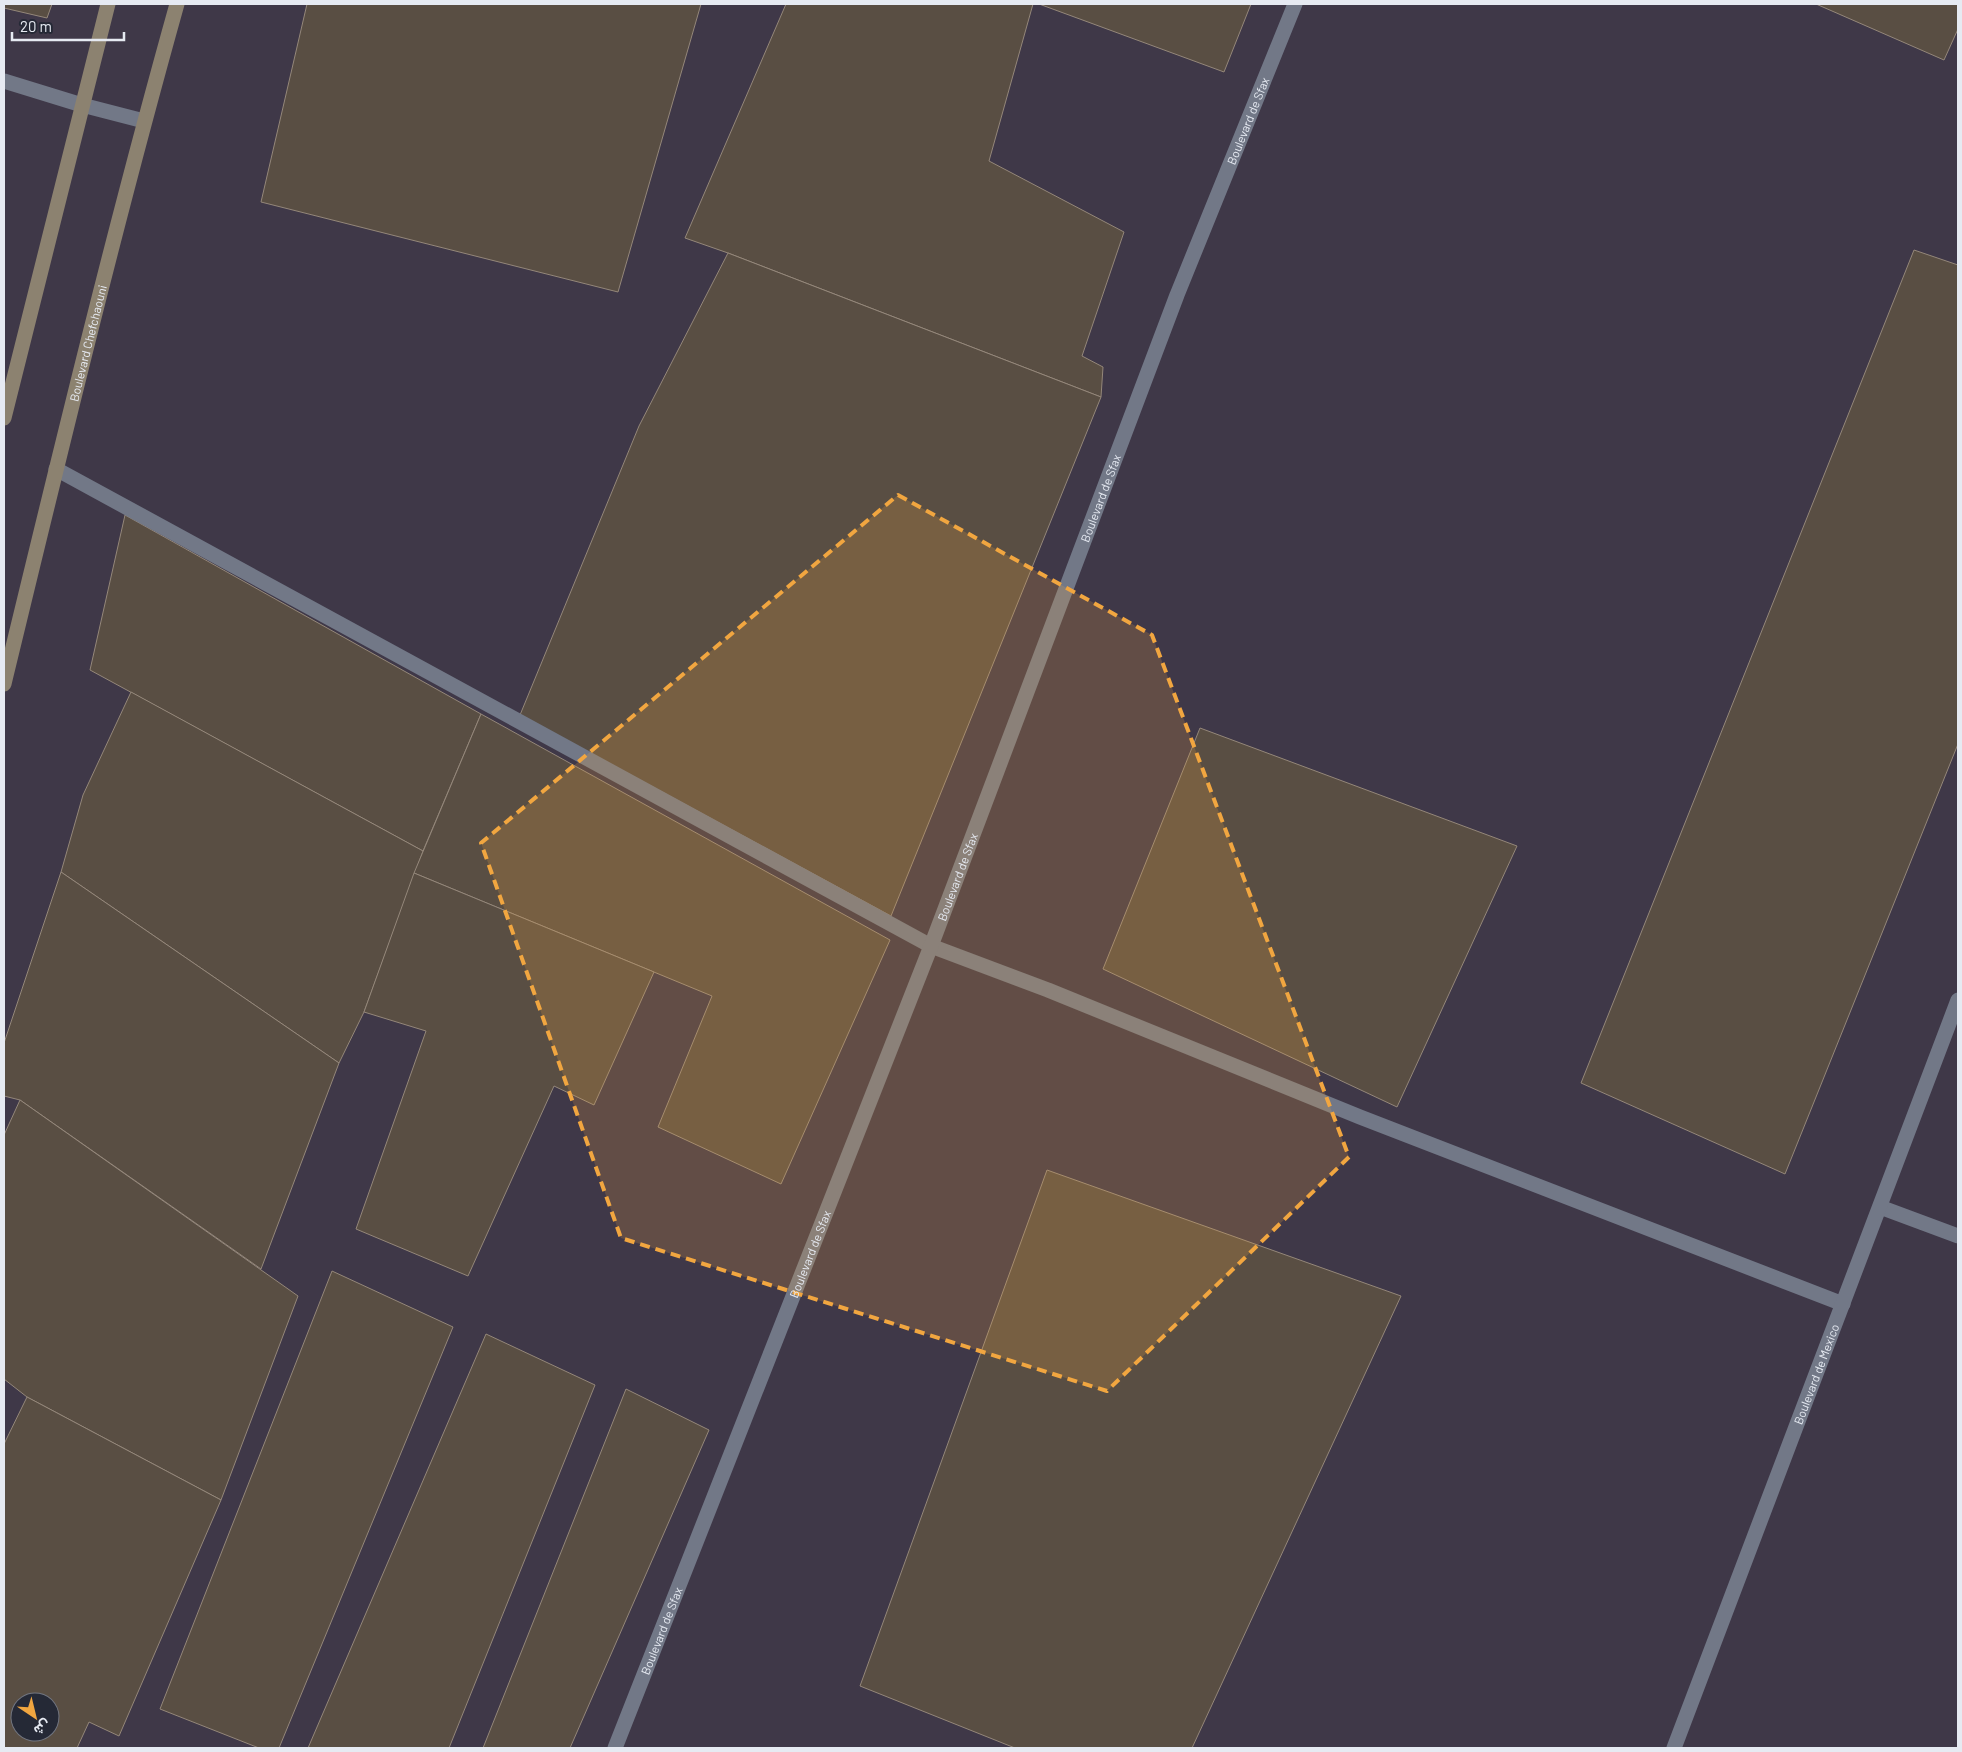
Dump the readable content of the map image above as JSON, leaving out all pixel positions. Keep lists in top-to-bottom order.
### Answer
{
  "streets": {
    "street": ["Boulevard Chefchaouni"],
    "lane": ["Boulevard de Sfax", "Boulevard de Mexico"]
  },
  "scale_bar": "20 m",
  "north": "bottom right"
}
